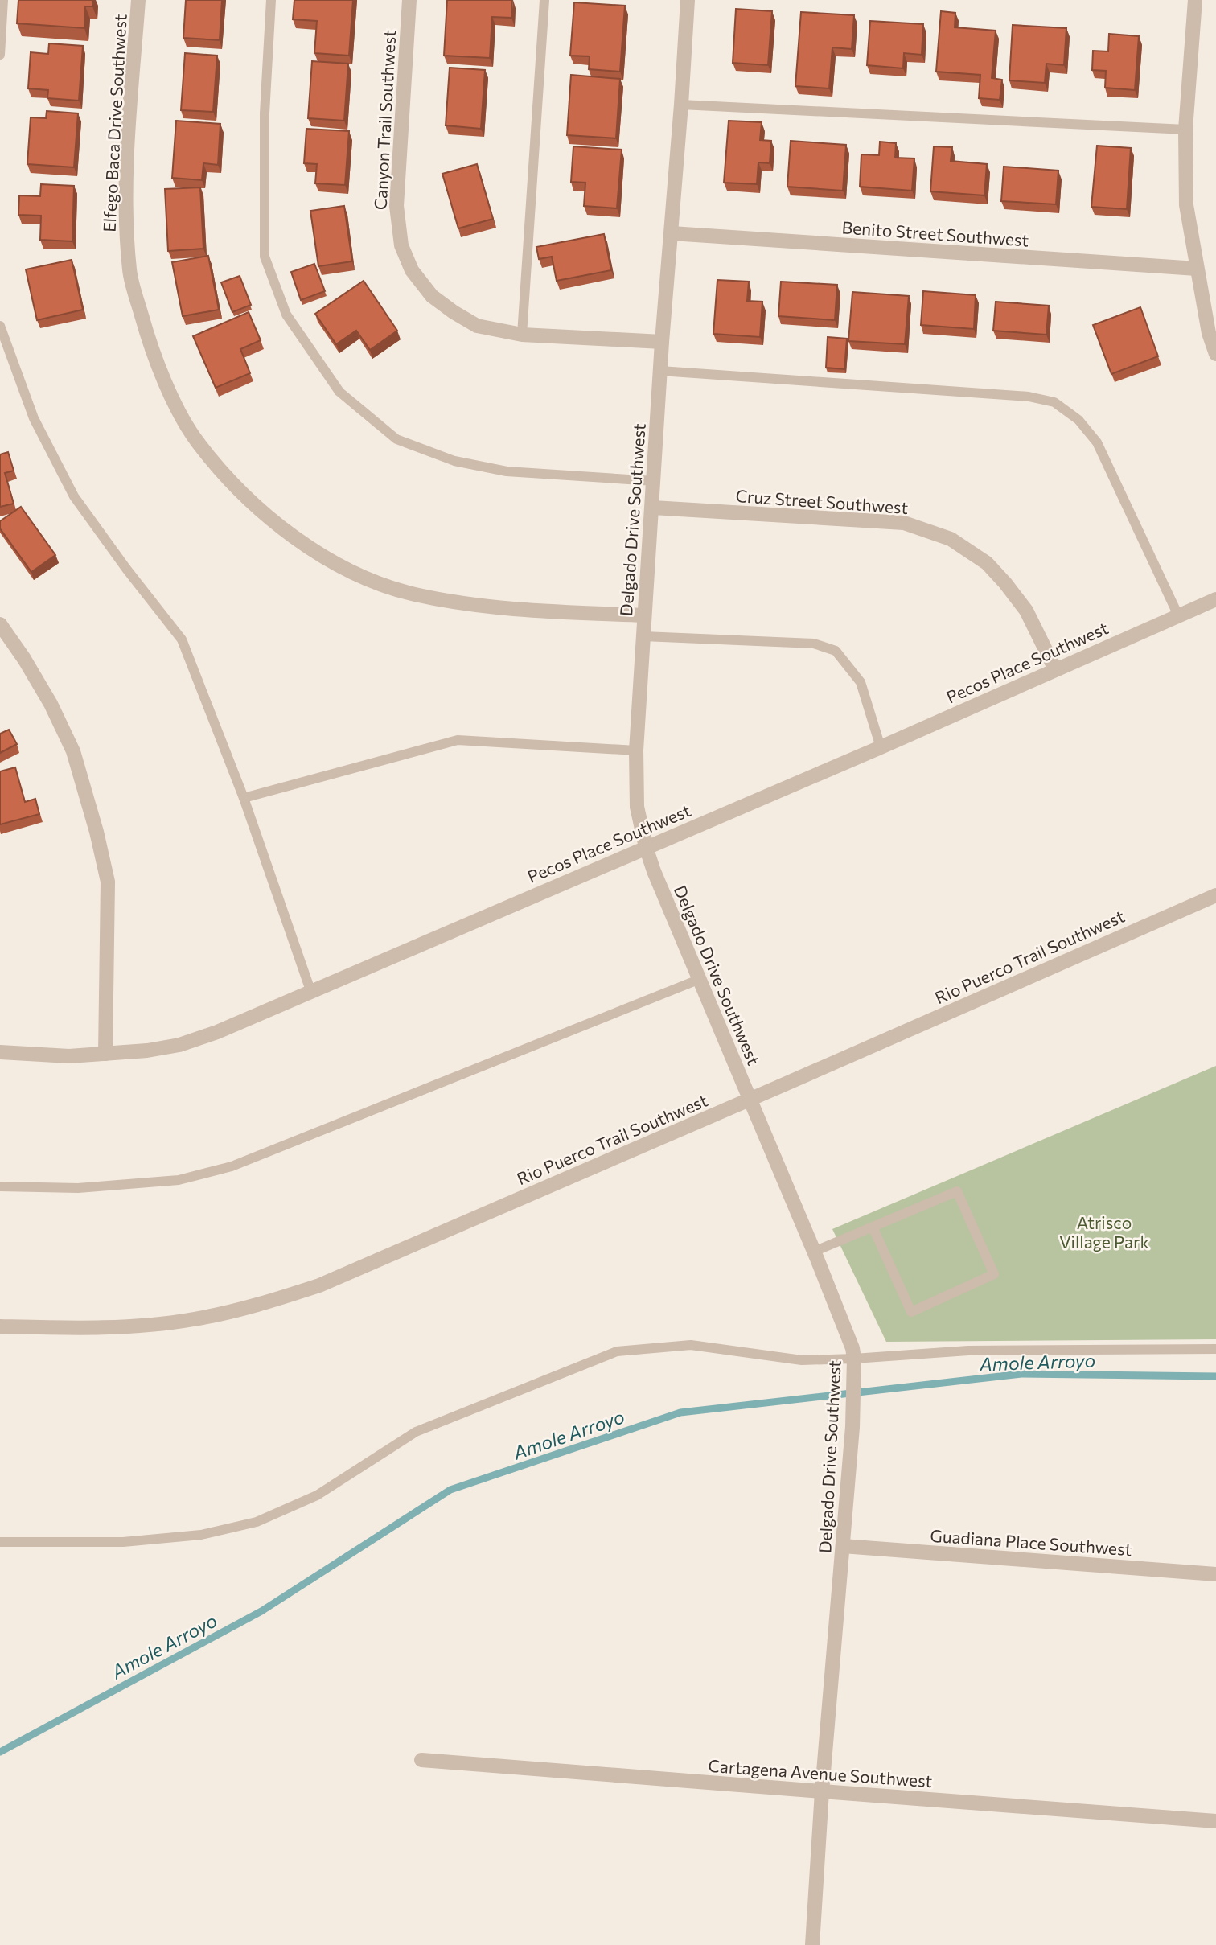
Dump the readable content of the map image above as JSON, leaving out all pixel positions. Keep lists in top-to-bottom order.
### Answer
{
  "streets": {
    "street": [
      "Canyon Trail Southwest",
      "Elfego Baca Drive Southwest",
      "Benito Street Southwest",
      "Cruz Street Southwest",
      "Delgado Drive Southwest",
      "Pecos Place Southwest",
      "Rio Puerco Trail Southwest",
      "Guadiana Place Southwest",
      "Cartagena Avenue Southwest"
    ]
  },
  "crossings": [
    ["Canyon Trail Southwest", "Delgado Drive Southwest"],
    ["Elfego Baca Drive Southwest", "Delgado Drive Southwest"],
    ["Benito Street Southwest", "Delgado Drive Southwest"],
    ["Cruz Street Southwest", "Delgado Drive Southwest"],
    ["Cruz Street Southwest", "Pecos Place Southwest"],
    ["Delgado Drive Southwest", "Pecos Place Southwest"],
    ["Delgado Drive Southwest", "Rio Puerco Trail Southwest"],
    ["Delgado Drive Southwest", "Guadiana Place Southwest"],
    ["Delgado Drive Southwest", "Cartagena Avenue Southwest"]
  ],
  "water": ["Amole Arroyo"],
  "parks": ["Atrisco Village Park"]
}
